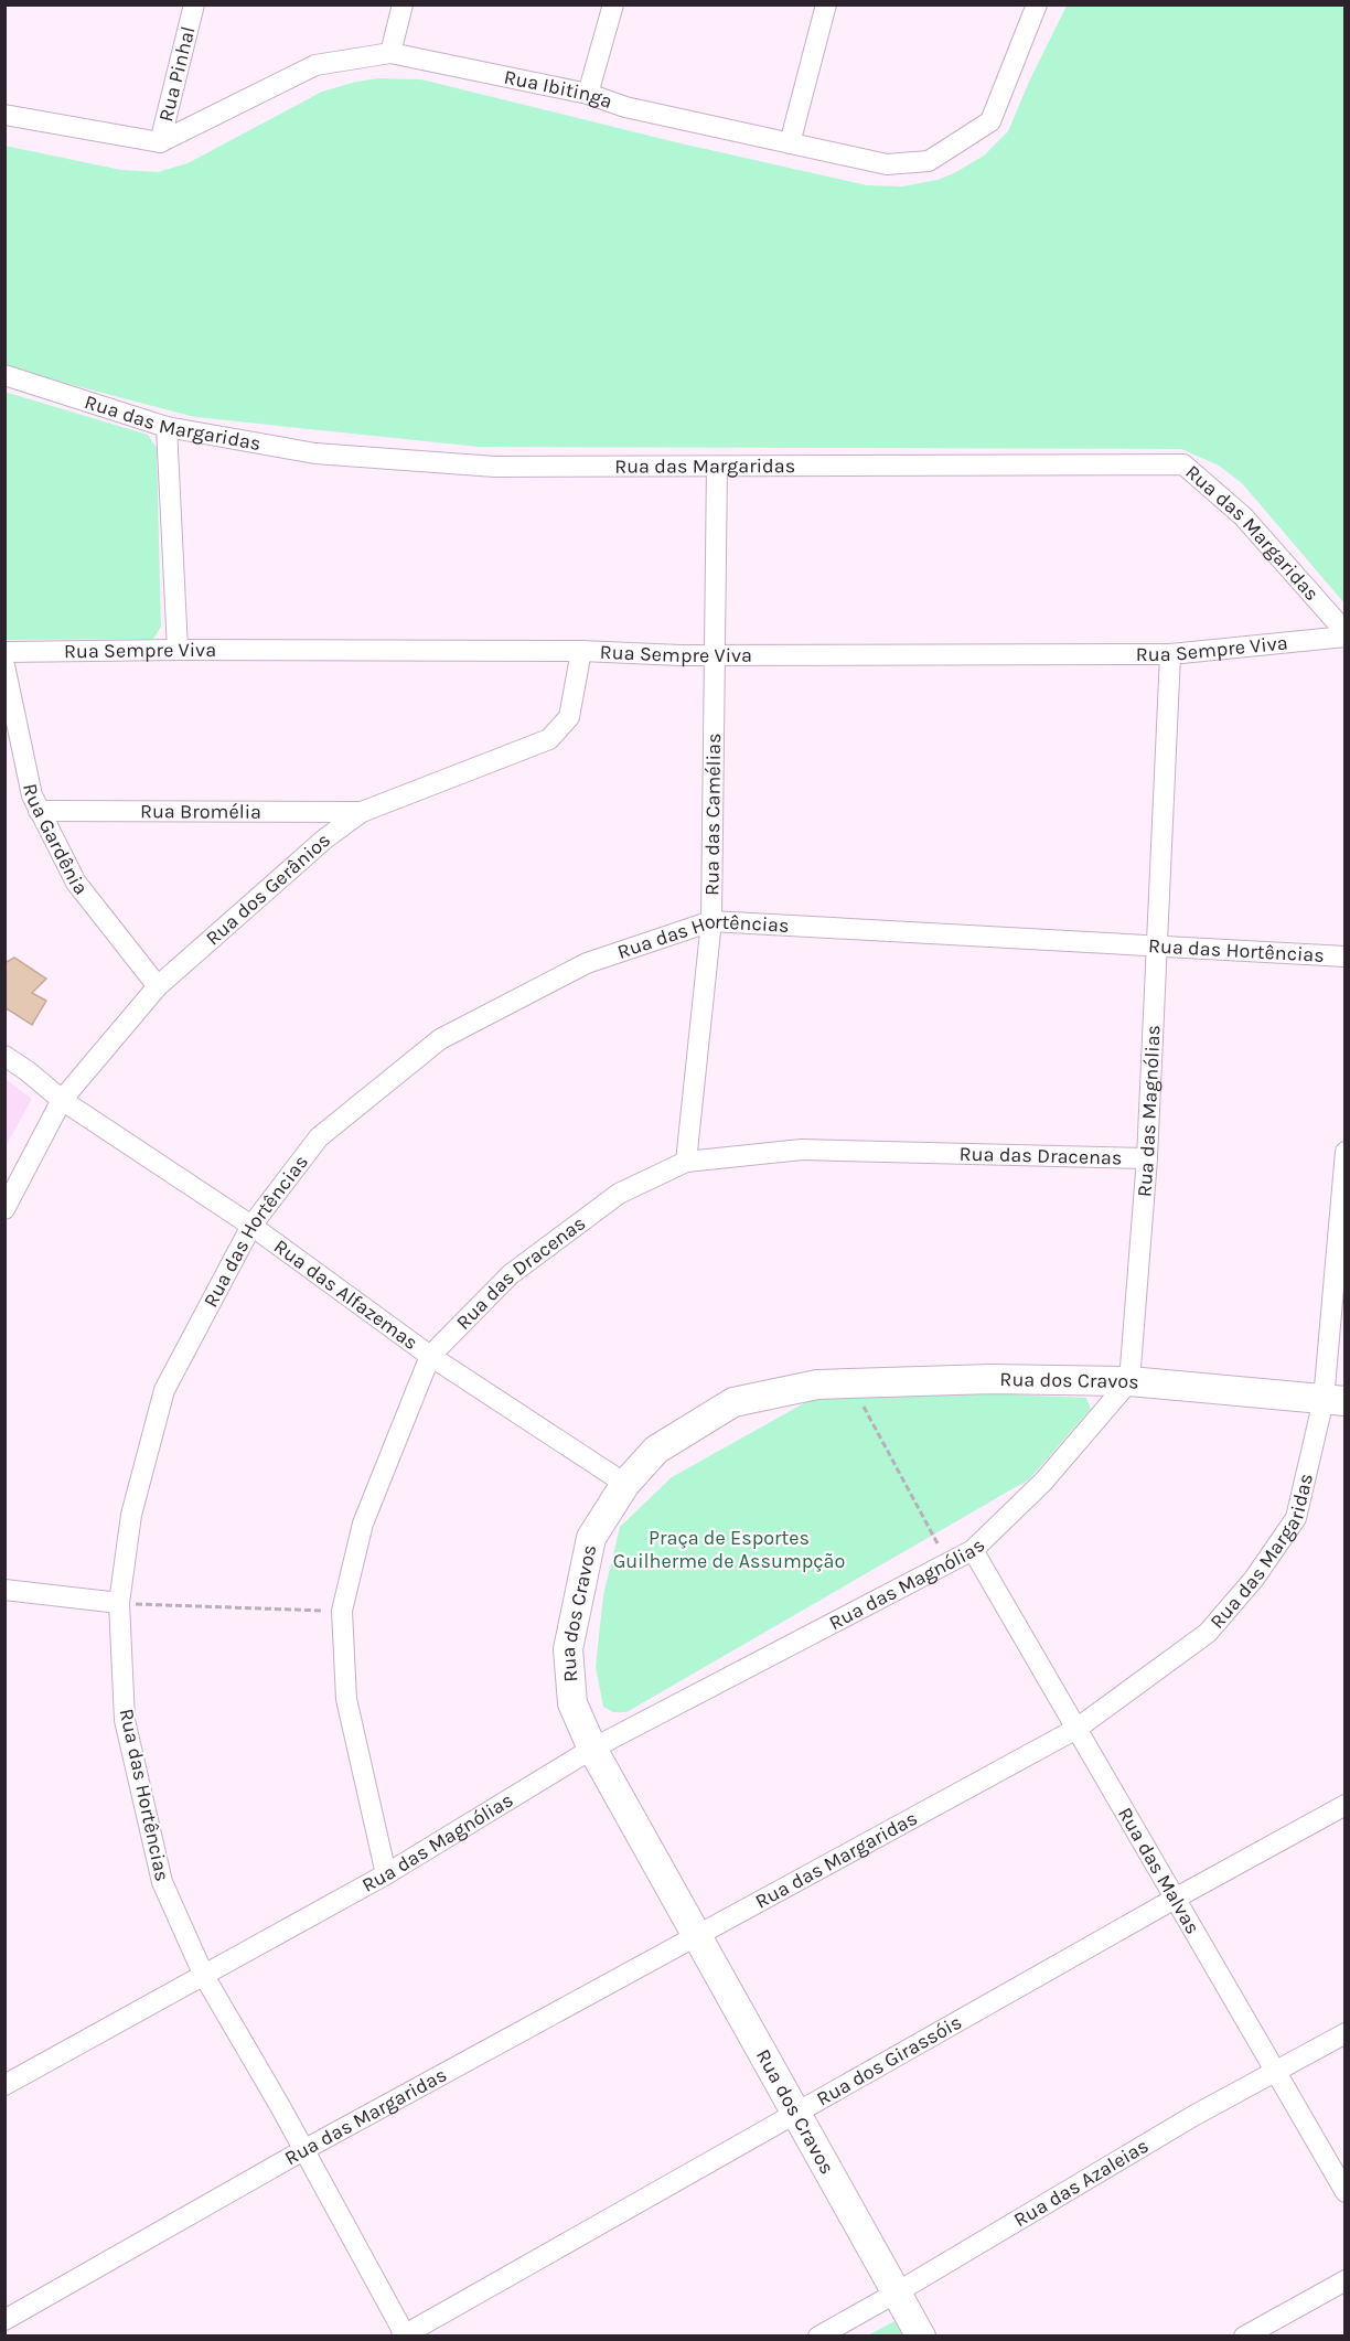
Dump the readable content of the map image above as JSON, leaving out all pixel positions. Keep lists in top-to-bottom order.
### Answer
{
  "streets": {
    "street": [
      "Rua Pinhal",
      "Rua Ibitinga",
      "Rua das Margaridas",
      "Rua Sempre Viva",
      "Rua Bromélia",
      "Rua das Camélias",
      "Rua Gardênia",
      "Rua dos Gerânios",
      "Rua das Hortências",
      "Rua das Magnólias",
      "Rua das Dracenas",
      "Rua das Alfazemas",
      "Rua dos Cravos",
      "Rua das Malvas",
      "Rua dos Girassóis",
      "Rua das Azaleias"
    ]
  },
  "crossings": [
    ["Rua Pinhal", "Rua Ibitinga"],
    ["Rua das Margaridas", "Rua Sempre Viva"],
    ["Rua das Margaridas", "Rua das Camélias"],
    ["Rua das Margaridas", "Rua das Hortências"],
    ["Rua das Margaridas", "Rua dos Cravos"],
    ["Rua das Margaridas", "Rua das Malvas"],
    ["Rua Sempre Viva", "Rua das Camélias"],
    ["Rua Sempre Viva", "Rua dos Gerânios"],
    ["Rua Sempre Viva", "Rua das Magnólias"],
    ["Rua Bromélia", "Rua Gardênia"],
    ["Rua Bromélia", "Rua dos Gerânios"],
    ["Rua das Camélias", "Rua das Hortências"],
    ["Rua das Camélias", "Rua das Dracenas"],
    ["Rua Gardênia", "Rua dos Gerânios"],
    ["Rua dos Gerânios", "Rua das Alfazemas"],
    ["Rua das Hortências", "Rua das Magnólias"],
    ["Rua das Hortências", "Rua das Alfazemas"],
    ["Rua das Hortências", "Rua dos Girassóis"],
    ["Rua das Magnólias", "Rua das Dracenas"],
    ["Rua das Magnólias", "Rua dos Cravos"],
    ["Rua das Magnólias", "Rua das Malvas"],
    ["Rua das Dracenas", "Rua das Alfazemas"],
    ["Rua das Alfazemas", "Rua dos Cravos"],
    ["Rua dos Cravos", "Rua dos Girassóis"],
    ["Rua dos Cravos", "Rua das Azaleias"],
    ["Rua das Malvas", "Rua dos Girassóis"],
    ["Rua das Malvas", "Rua das Azaleias"]
  ],
  "parks": ["Praça de Esportes Guilherme de Assumpção"]
}
